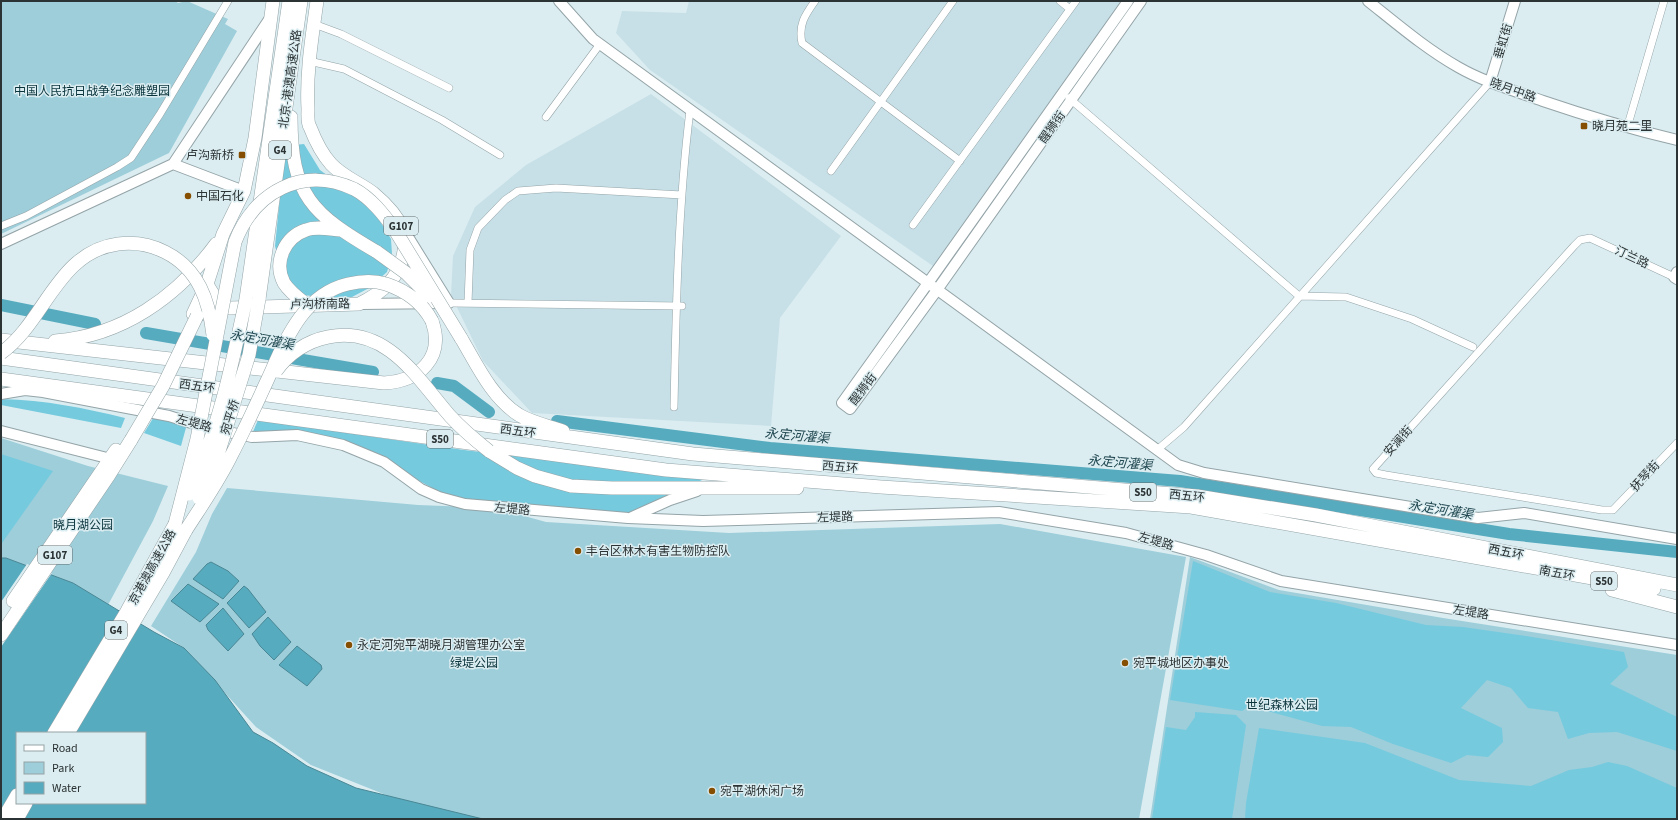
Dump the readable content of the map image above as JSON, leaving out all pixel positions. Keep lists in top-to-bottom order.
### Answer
{
  "streets": {
    "highway": [
      "北京-港澳高速公路",
      "G4",
      "G107",
      "卢沟桥南路",
      "西五环",
      "宛平桥",
      "S50",
      "京港澳高速公路",
      "南五环"
    ],
    "street": [
      "垂虹街",
      "晓月中路",
      "醒狮街",
      "汀兰路",
      "左堤路",
      "安澜街",
      "抚琴街"
    ]
  },
  "crossings": [
    ["垂虹街", "晓月中路"],
    ["北京-港澳高速公路", "宛平桥"],
    ["G107", "卢沟桥南路"],
    ["汀兰路", "安澜街"],
    ["西五环", "南五环"],
    ["宛平桥", "京港澳高速公路"],
    ["安澜街", "抚琴街"]
  ],
  "water": ["永定河灌渠"],
  "parks": [
    "中国人民抗日战争纪念雕塑园",
    "晓月湖公园",
    "绿堤公园",
    "世纪森林公园"
  ],
  "places": {
    "transit": ["晓月苑二里", "卢沟新桥"],
    "other": [
      "中国石化",
      "丰台区林木有害生物防控队",
      "永定河宛平湖晓月湖管理办公室",
      "宛平城地区办事处",
      "宛平湖休闲广场"
    ]
  },
  "legend": ["Road", "Park", "Water"]
}
